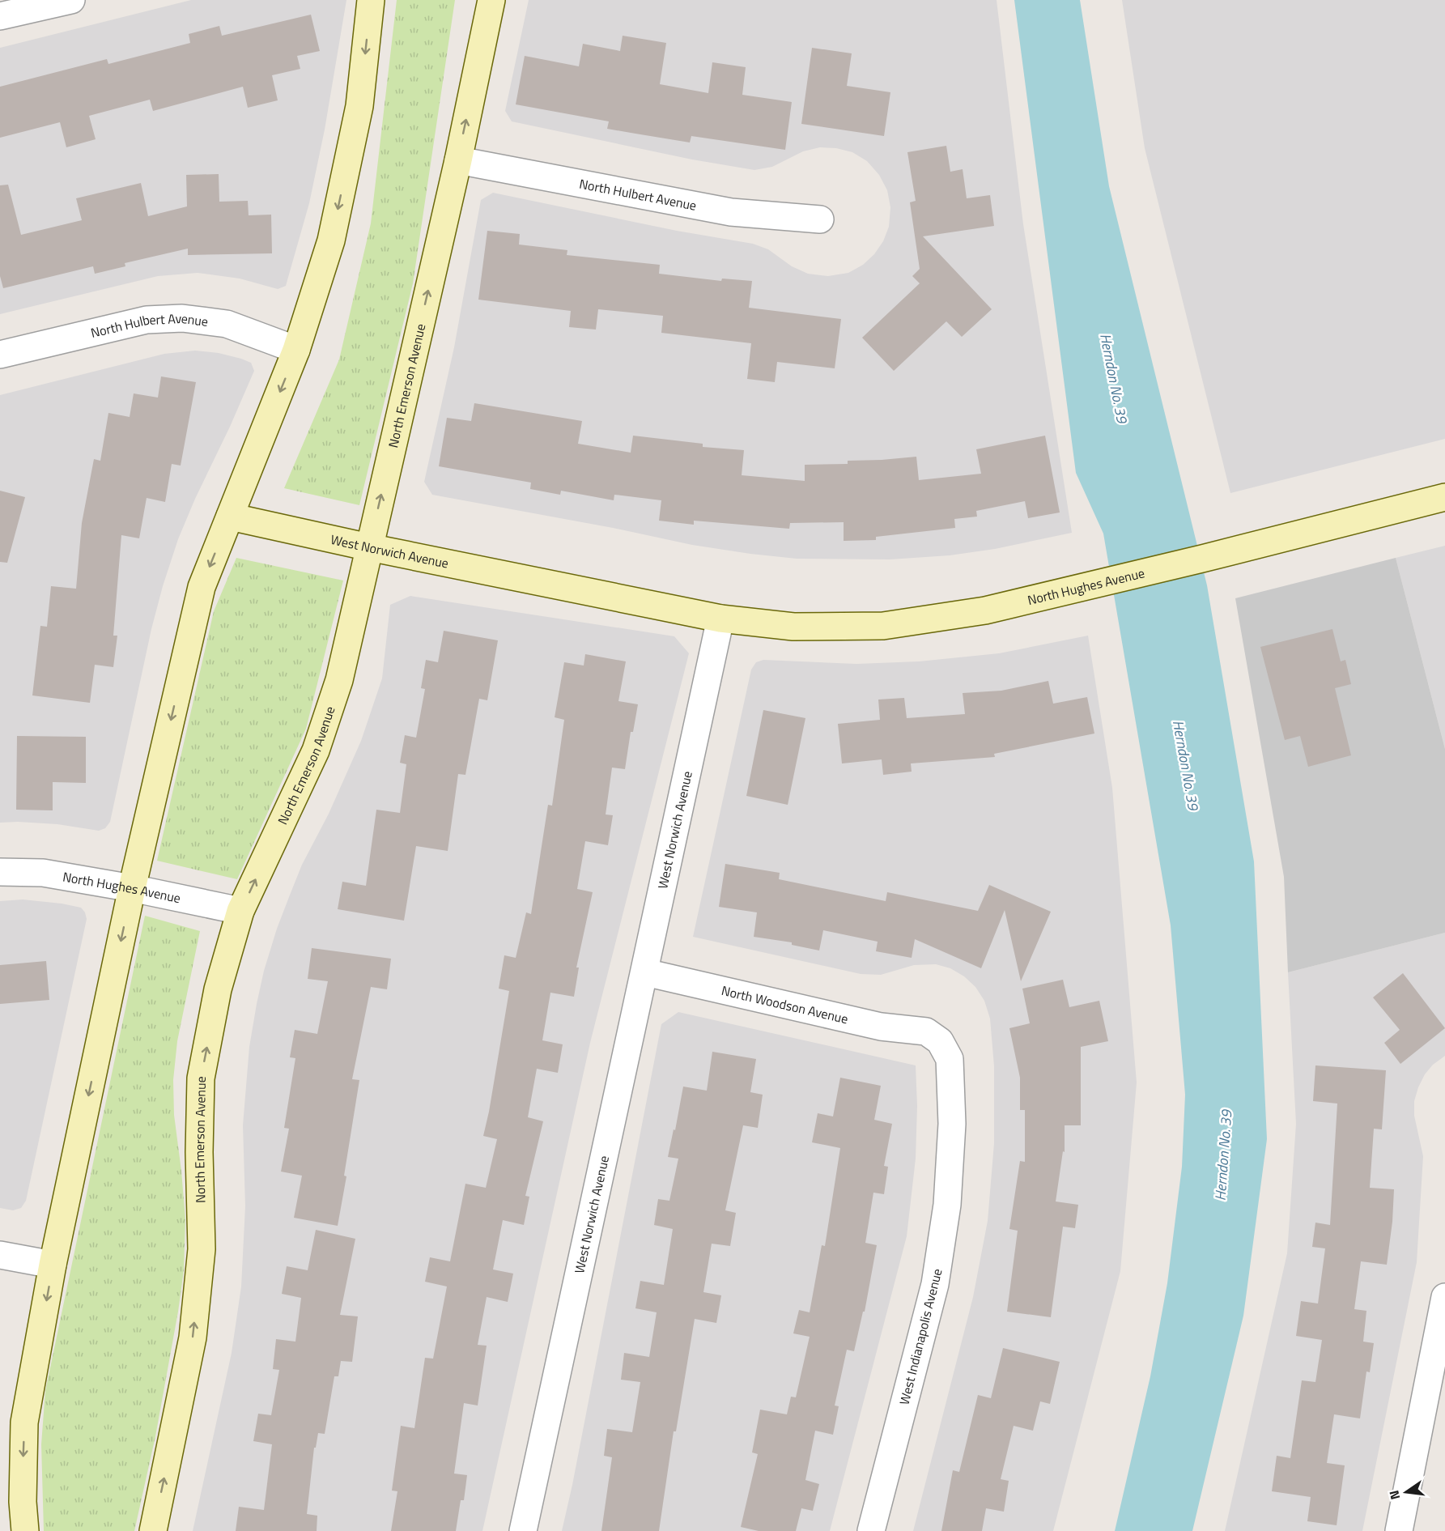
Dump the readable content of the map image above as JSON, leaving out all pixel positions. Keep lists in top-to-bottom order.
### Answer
{
  "streets": {
    "street": [
      "North Hulbert Avenue",
      "North Emerson Avenue",
      "West Norwich Avenue",
      "North Hughes Avenue",
      "North Woodson Avenue",
      "West Indianapolis Avenue"
    ]
  },
  "crossings": [
    ["North Hulbert Avenue", "North Emerson Avenue"],
    ["North Emerson Avenue", "West Norwich Avenue"],
    ["North Emerson Avenue", "North Hughes Avenue"],
    ["West Norwich Avenue", "North Hughes Avenue"],
    ["West Norwich Avenue", "North Woodson Avenue"],
    ["North Woodson Avenue", "West Indianapolis Avenue"]
  ],
  "water": ["Herndon No. 39"],
  "north": "left"
}
